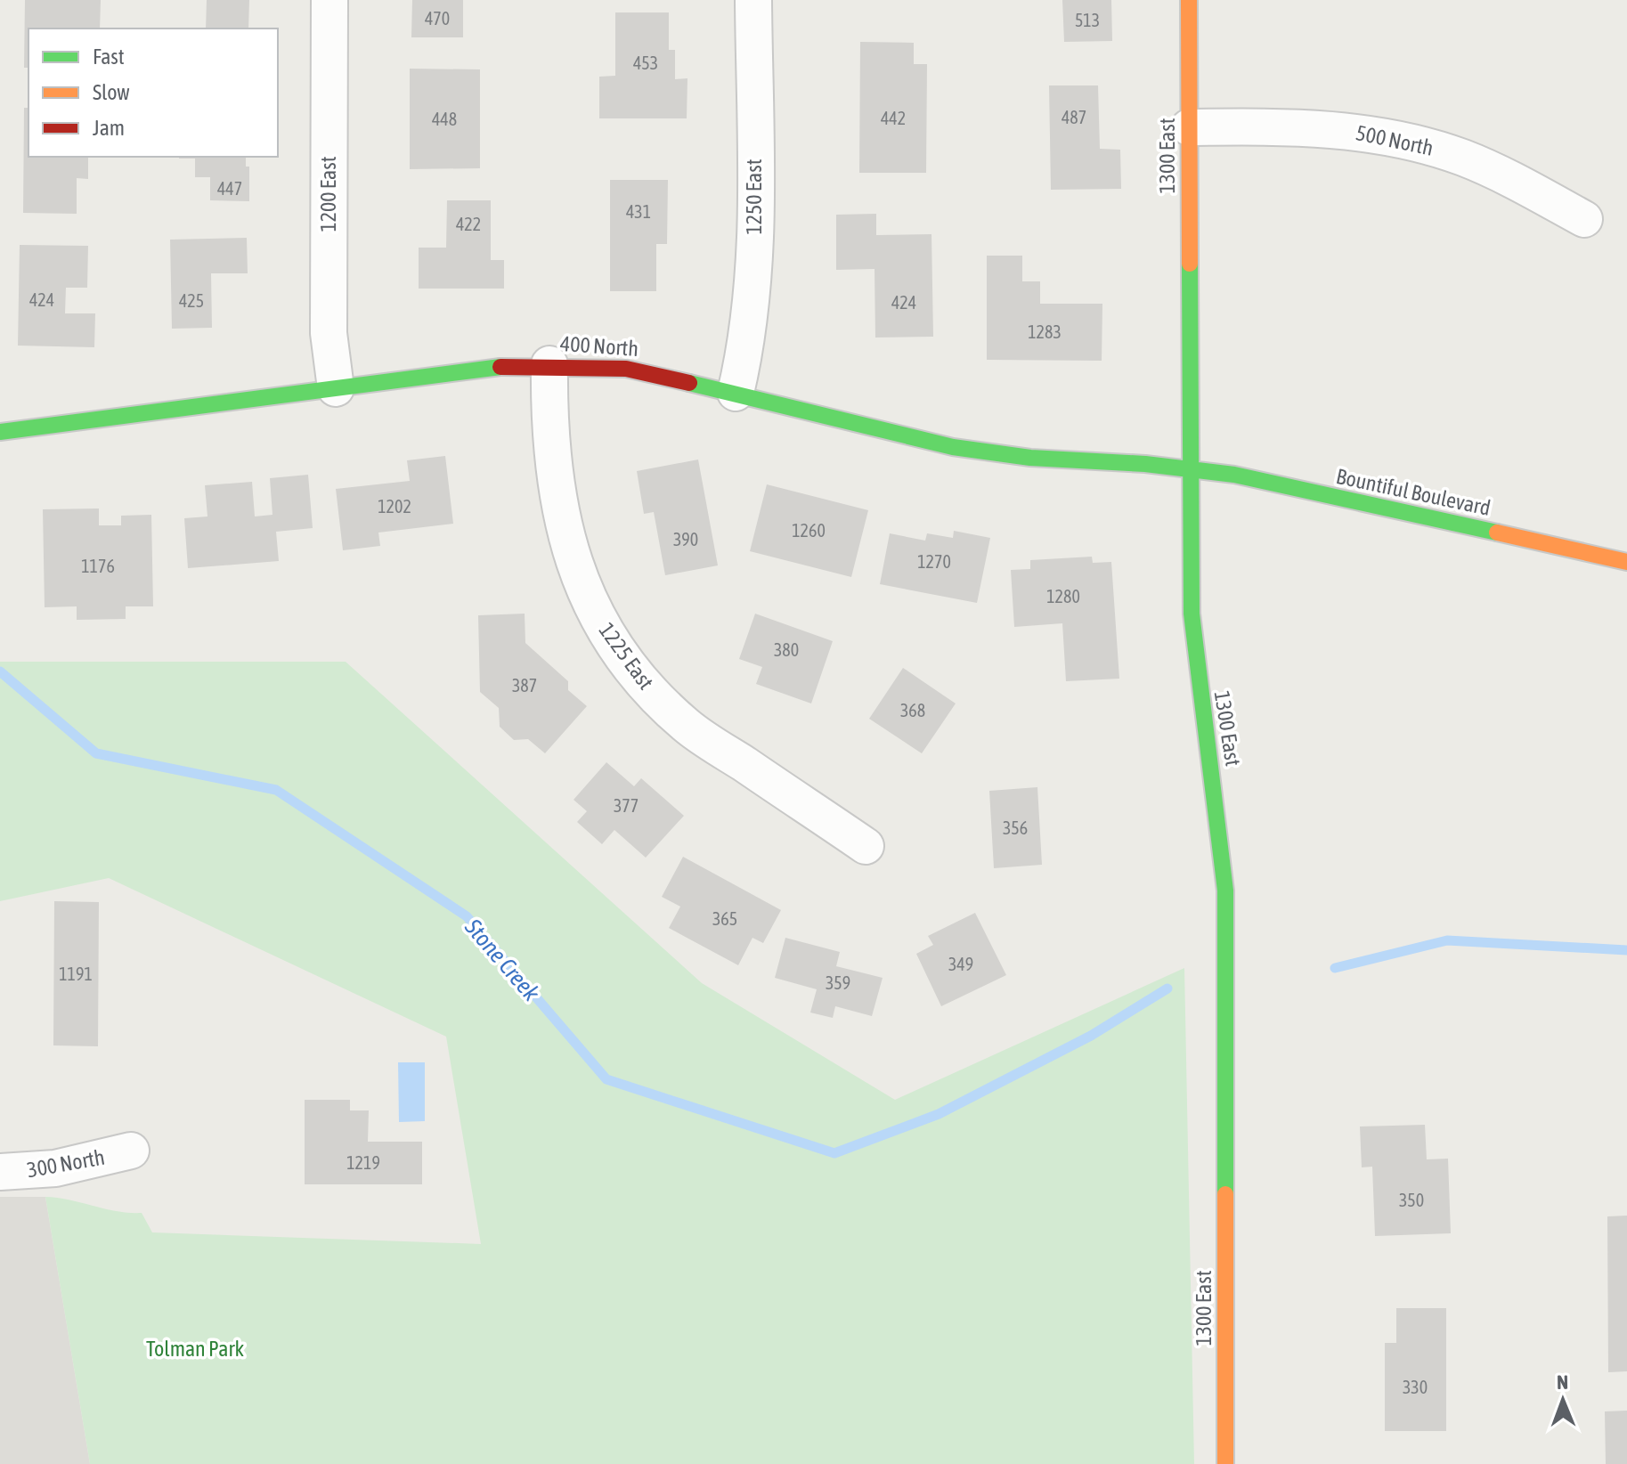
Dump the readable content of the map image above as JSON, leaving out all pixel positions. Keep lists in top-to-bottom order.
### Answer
{
  "streets": {
    "main road": ["1300 East", "400 North", "Bountiful Boulevard"],
    "street": [
      "500 North",
      "1200 East",
      "1250 East",
      "1225 East",
      "300 North"
    ]
  },
  "crossings": [
    ["500 North", "1300 East"],
    ["1300 East", "400 North"],
    ["1300 East", "Bountiful Boulevard"],
    ["1200 East", "400 North"],
    ["1250 East", "400 North"],
    ["400 North", "Bountiful Boulevard"],
    ["400 North", "1225 East"]
  ],
  "water": ["Stone Creek"],
  "parks": ["Tolman Park"],
  "house_numbers": [
    "470",
    "513",
    "453",
    "487",
    "442",
    "448",
    "447",
    "431",
    "422",
    "424",
    "425",
    "424",
    "1283",
    "1202",
    "1260",
    "390",
    "1270",
    "1176",
    "1280",
    "380",
    "387",
    "368",
    "377",
    "356",
    "365",
    "349",
    "1191",
    "359",
    "1219",
    "350",
    "330"
  ],
  "legend": ["Fast", "Slow", "Jam"],
  "north": "top"
}
